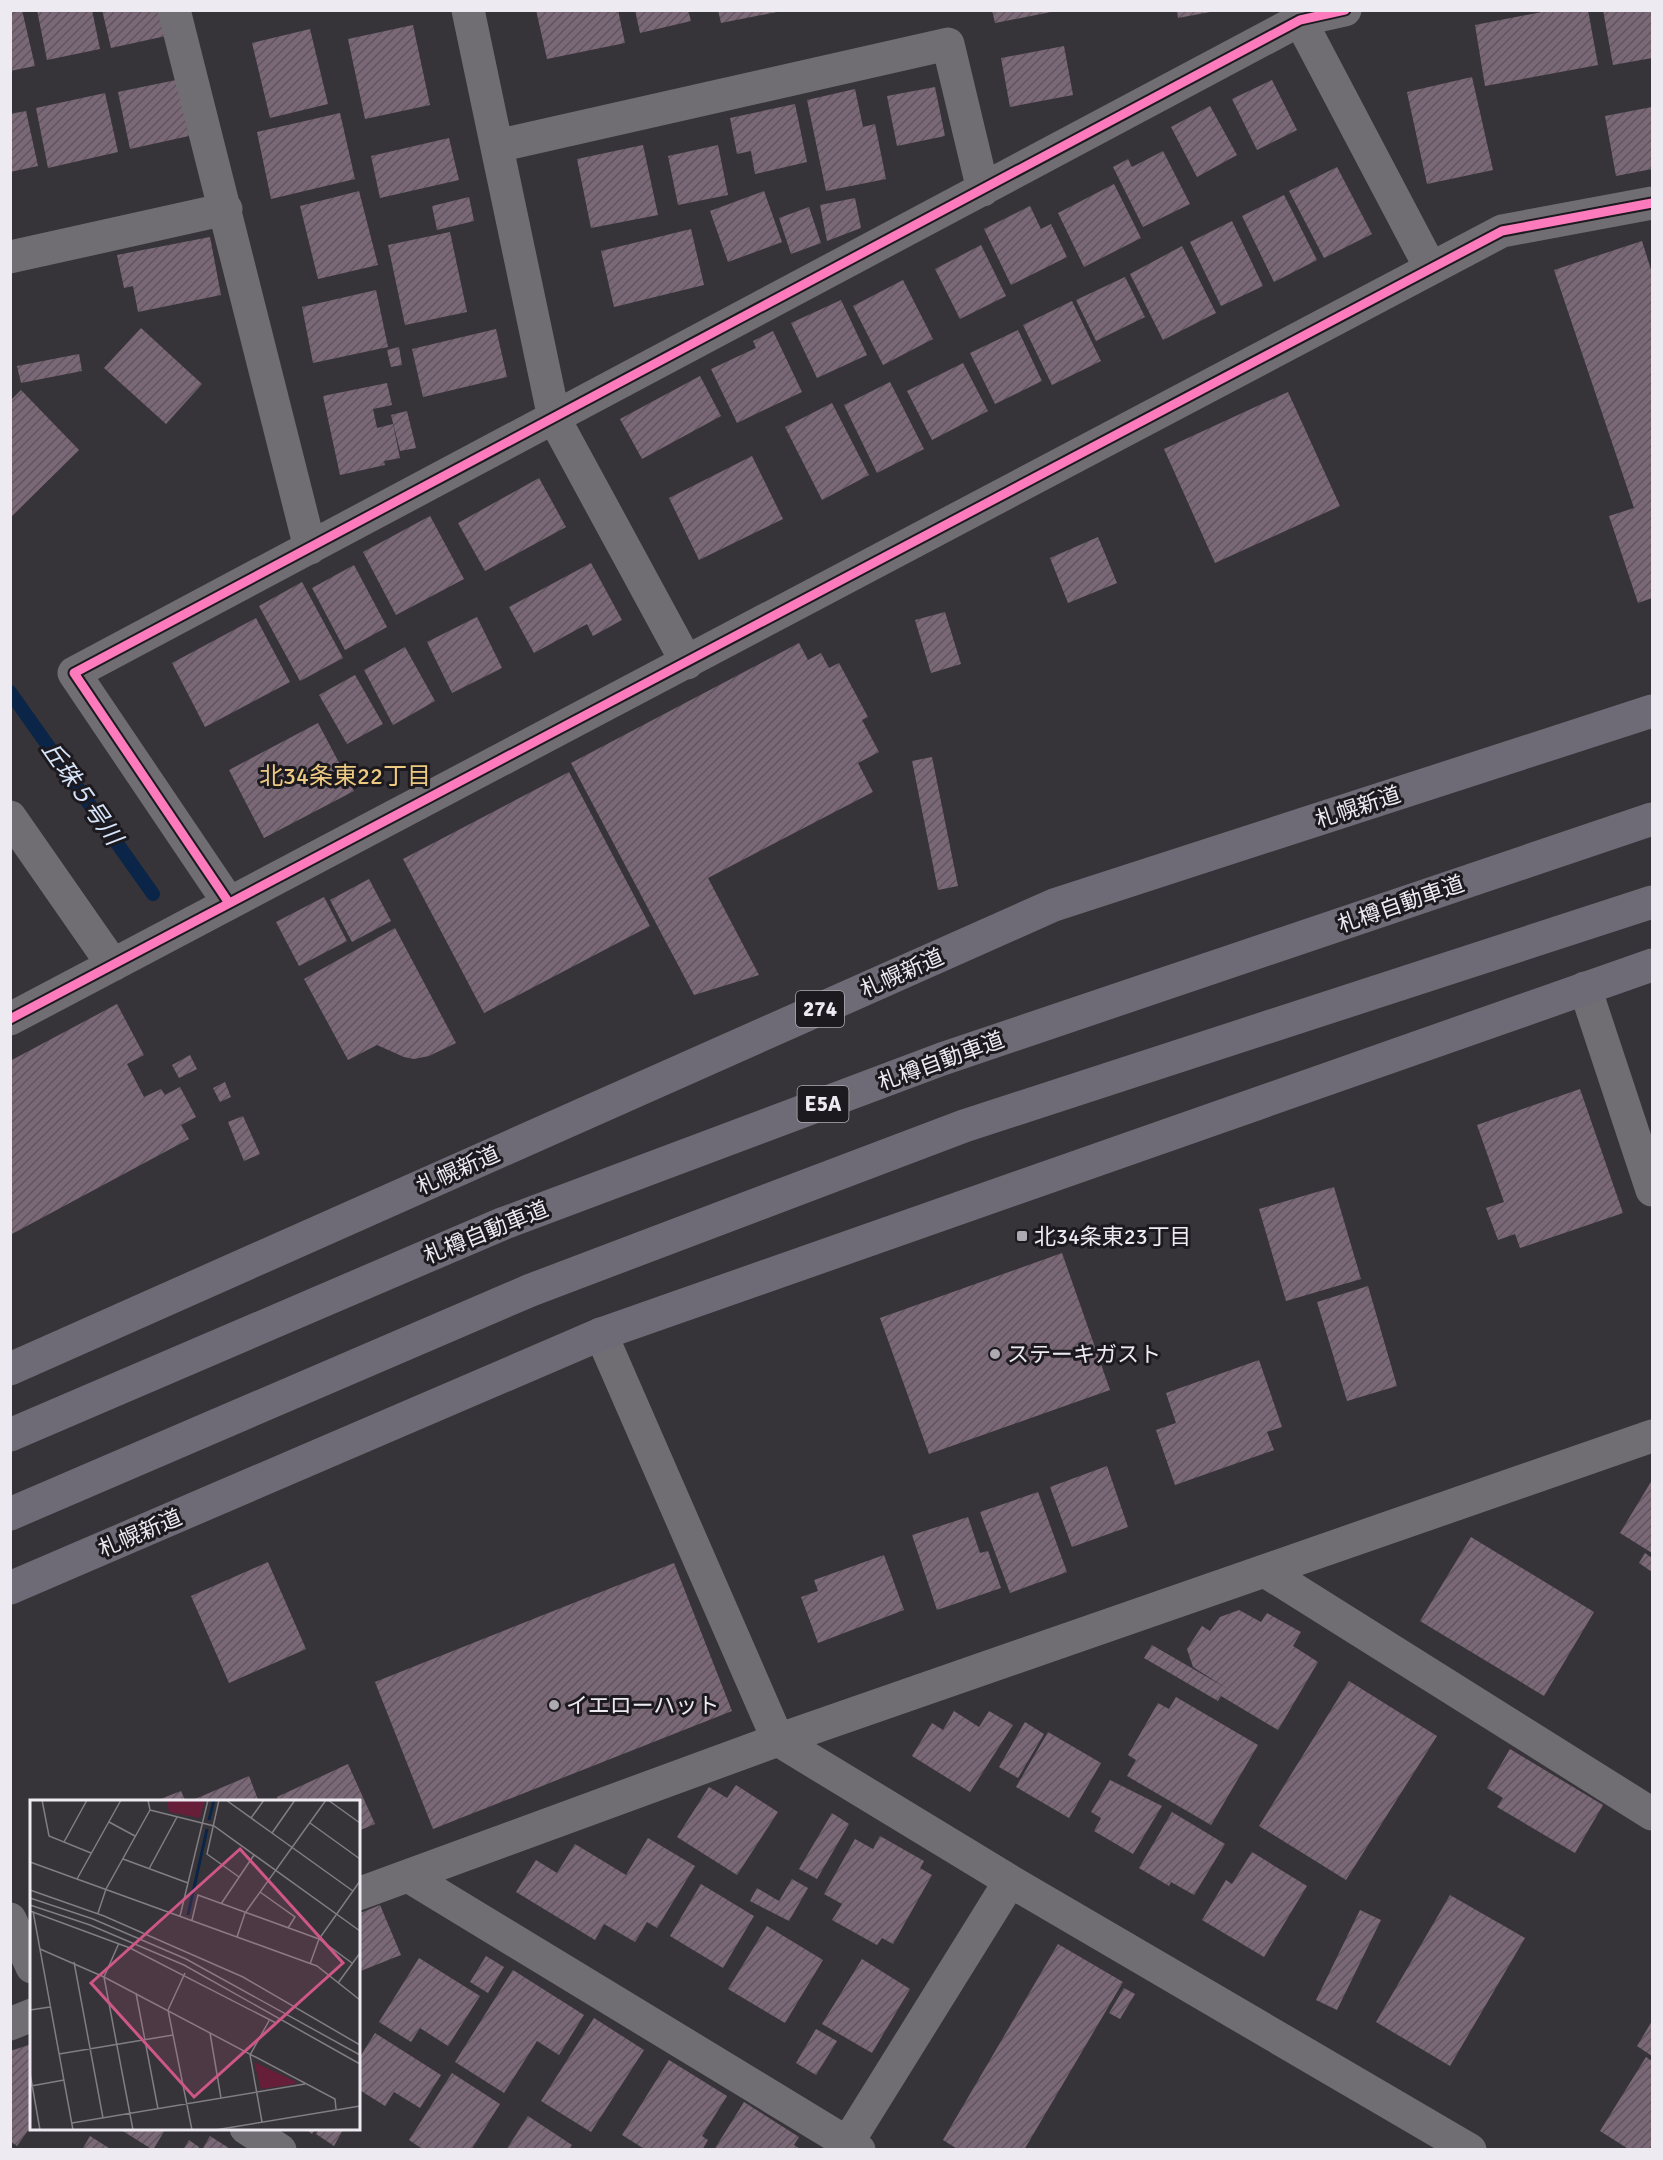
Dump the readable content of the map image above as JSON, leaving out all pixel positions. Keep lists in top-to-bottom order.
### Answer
{
  "streets": {
    "highway": [
      "札幌新道",
      "札樽自動車道",
      "274",
      "E5A"
    ]
  },
  "districts": ["北34条東22丁目"],
  "water": ["丘珠５号川"],
  "places": {
    "transit": ["北34条東23丁目"],
    "other": ["ステーキガスト", "イエローハット"]
  }
}
